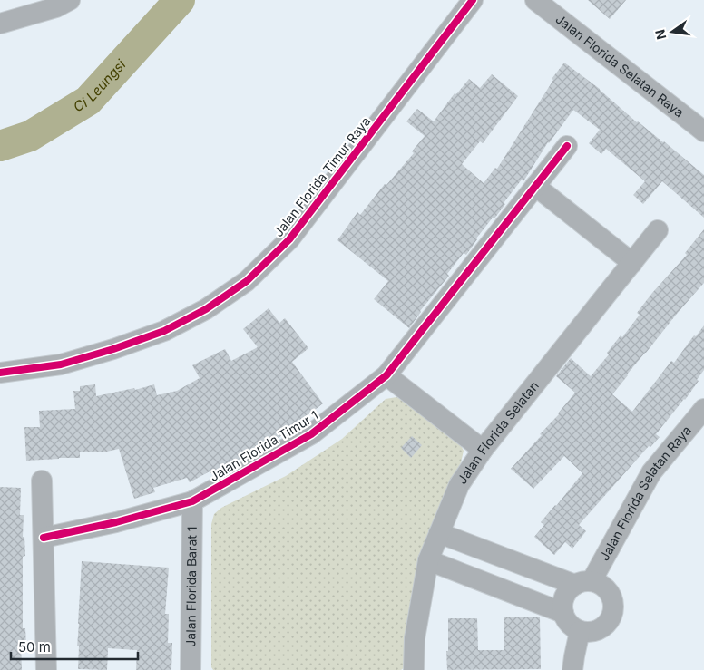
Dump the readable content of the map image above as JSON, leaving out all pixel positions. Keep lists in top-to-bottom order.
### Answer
{
  "streets": {
    "street": [
      "Jalan Florida Selatan Raya",
      "Jalan Florida Timur Raya",
      "Jalan Florida Selatan",
      "Jalan Florida Timur 1",
      "Jalan Florida Barat 1"
    ]
  },
  "crossings": [
    ["Jalan Florida Timur 1", "Jalan Florida Barat 1"]
  ],
  "water": ["Ci Leungsi"],
  "scale_bar": "50 m",
  "north": "left"
}
